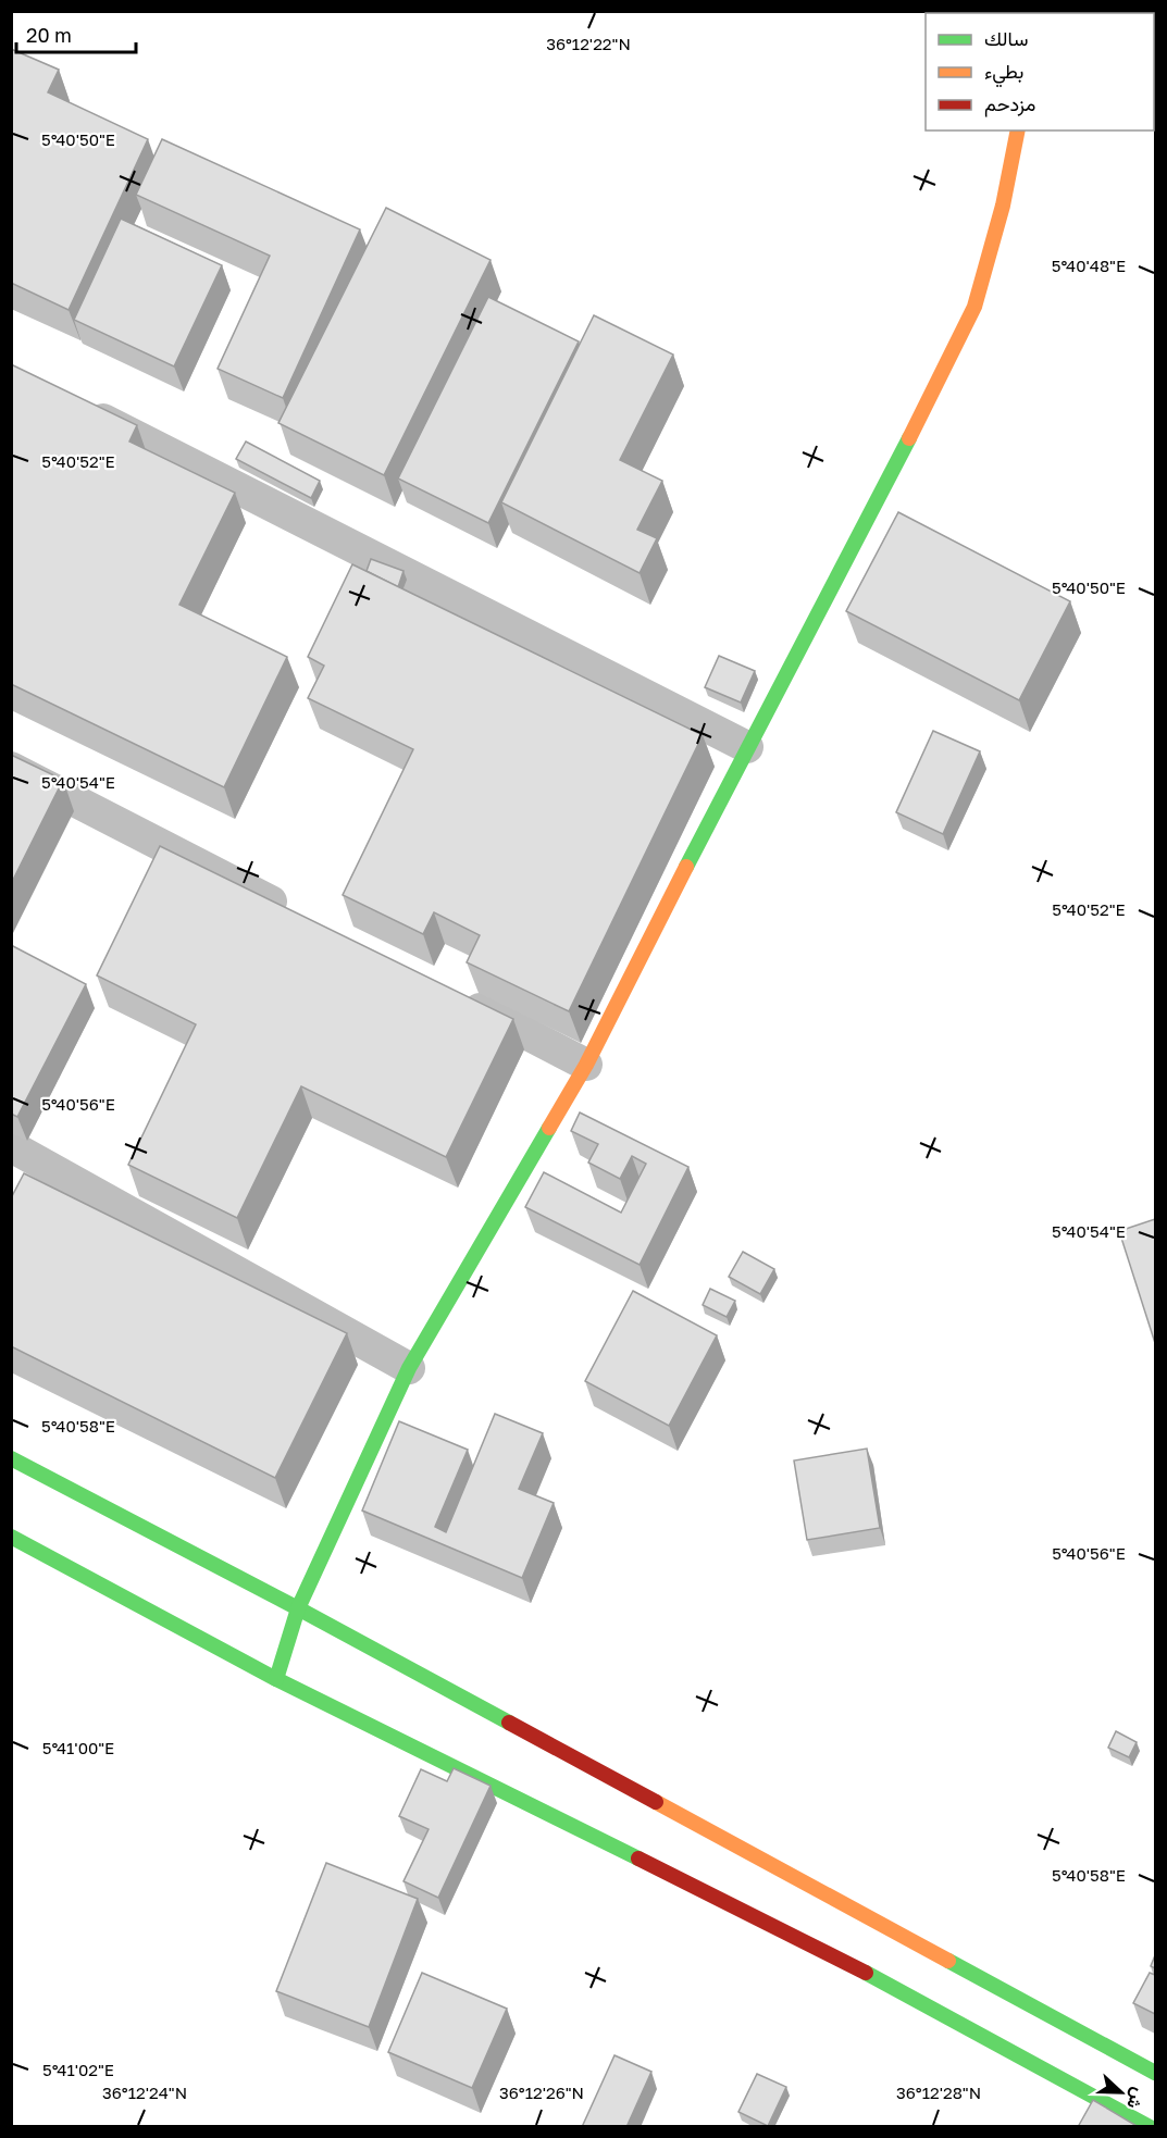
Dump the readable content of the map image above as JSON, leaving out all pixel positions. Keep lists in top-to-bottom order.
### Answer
{
  "legend": ["سالك", "بطيء", "مزدحم"],
  "scale_bar": "20 m",
  "north": "right",
  "coordinates": [
    "36°12'22\"N",
    "5°40'50\"E",
    "5°40'48\"E",
    "5°40'52\"E",
    "5°40'54\"E",
    "5°40'56\"E",
    "5°40'58\"E",
    "5°41'00\"E",
    "5°41'02\"E",
    "36°12'24\"N",
    "36°12'26\"N",
    "36°12'28\"N"
  ]
}
